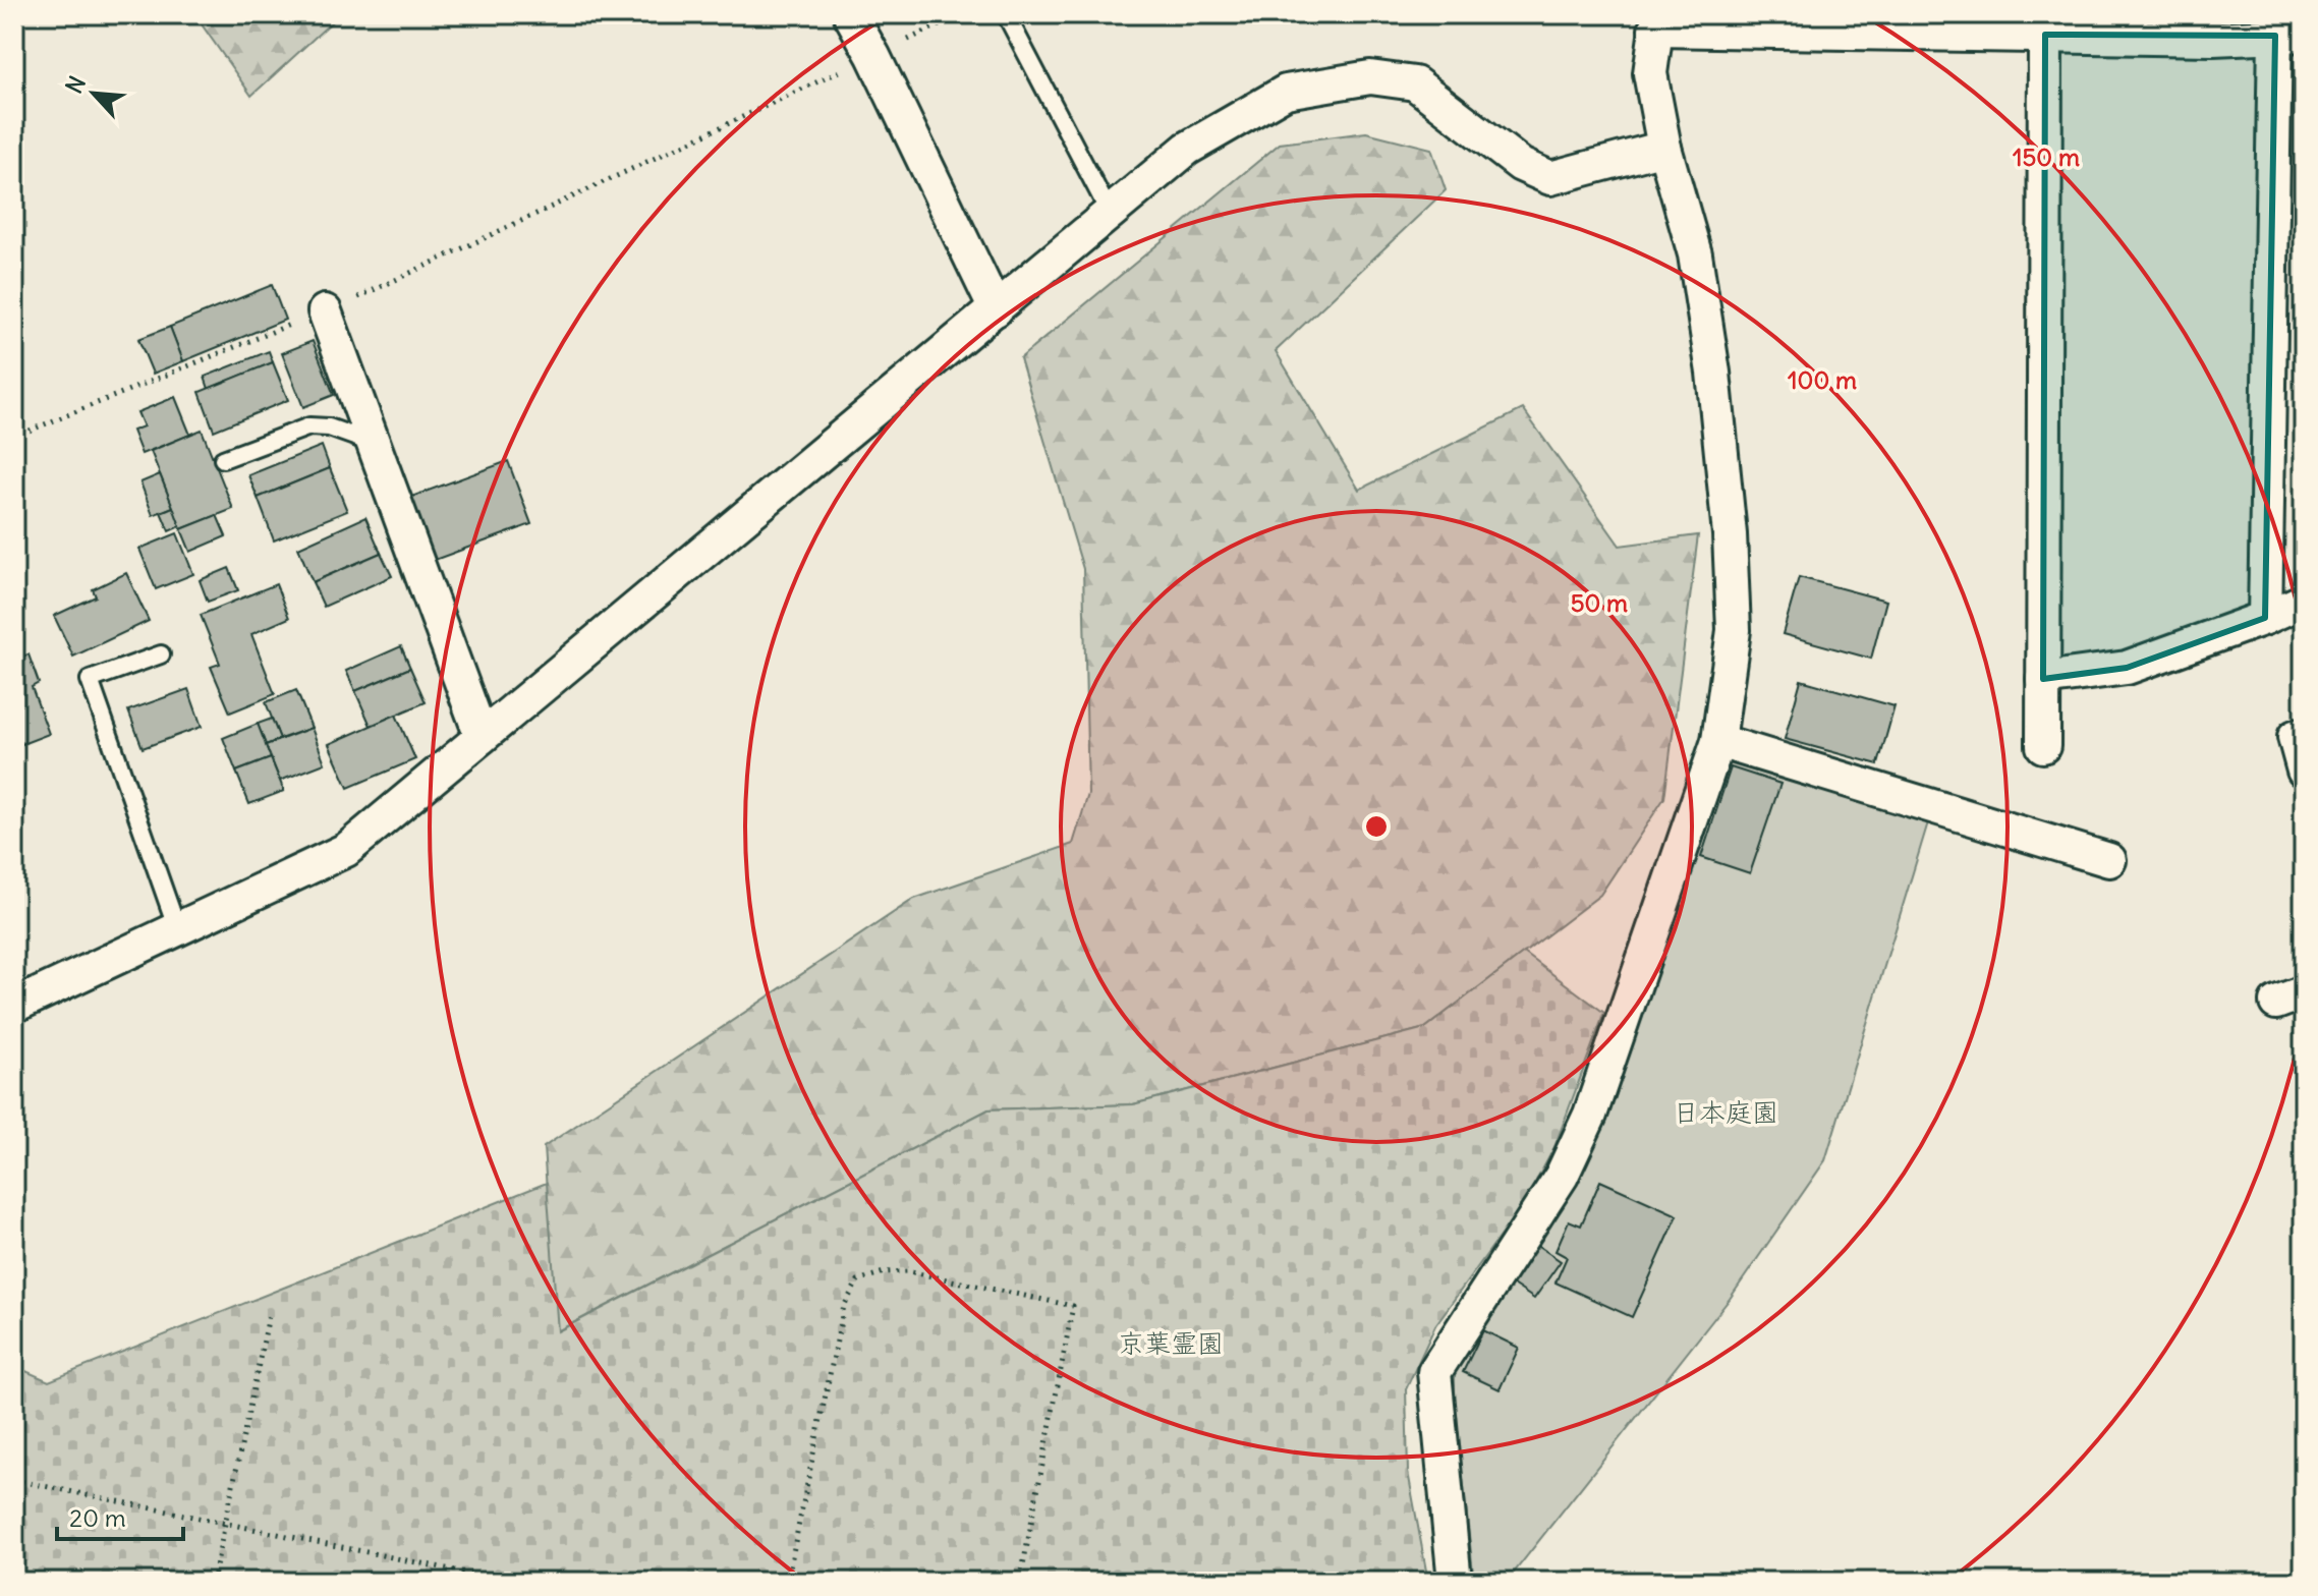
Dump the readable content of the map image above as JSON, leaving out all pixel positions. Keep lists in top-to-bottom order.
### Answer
{
  "parks": ["日本庭園", "京葉霊園"],
  "scale_bar": "20 m",
  "north": "top left",
  "rings": ["150 m", "100 m", "50 m"]
}
